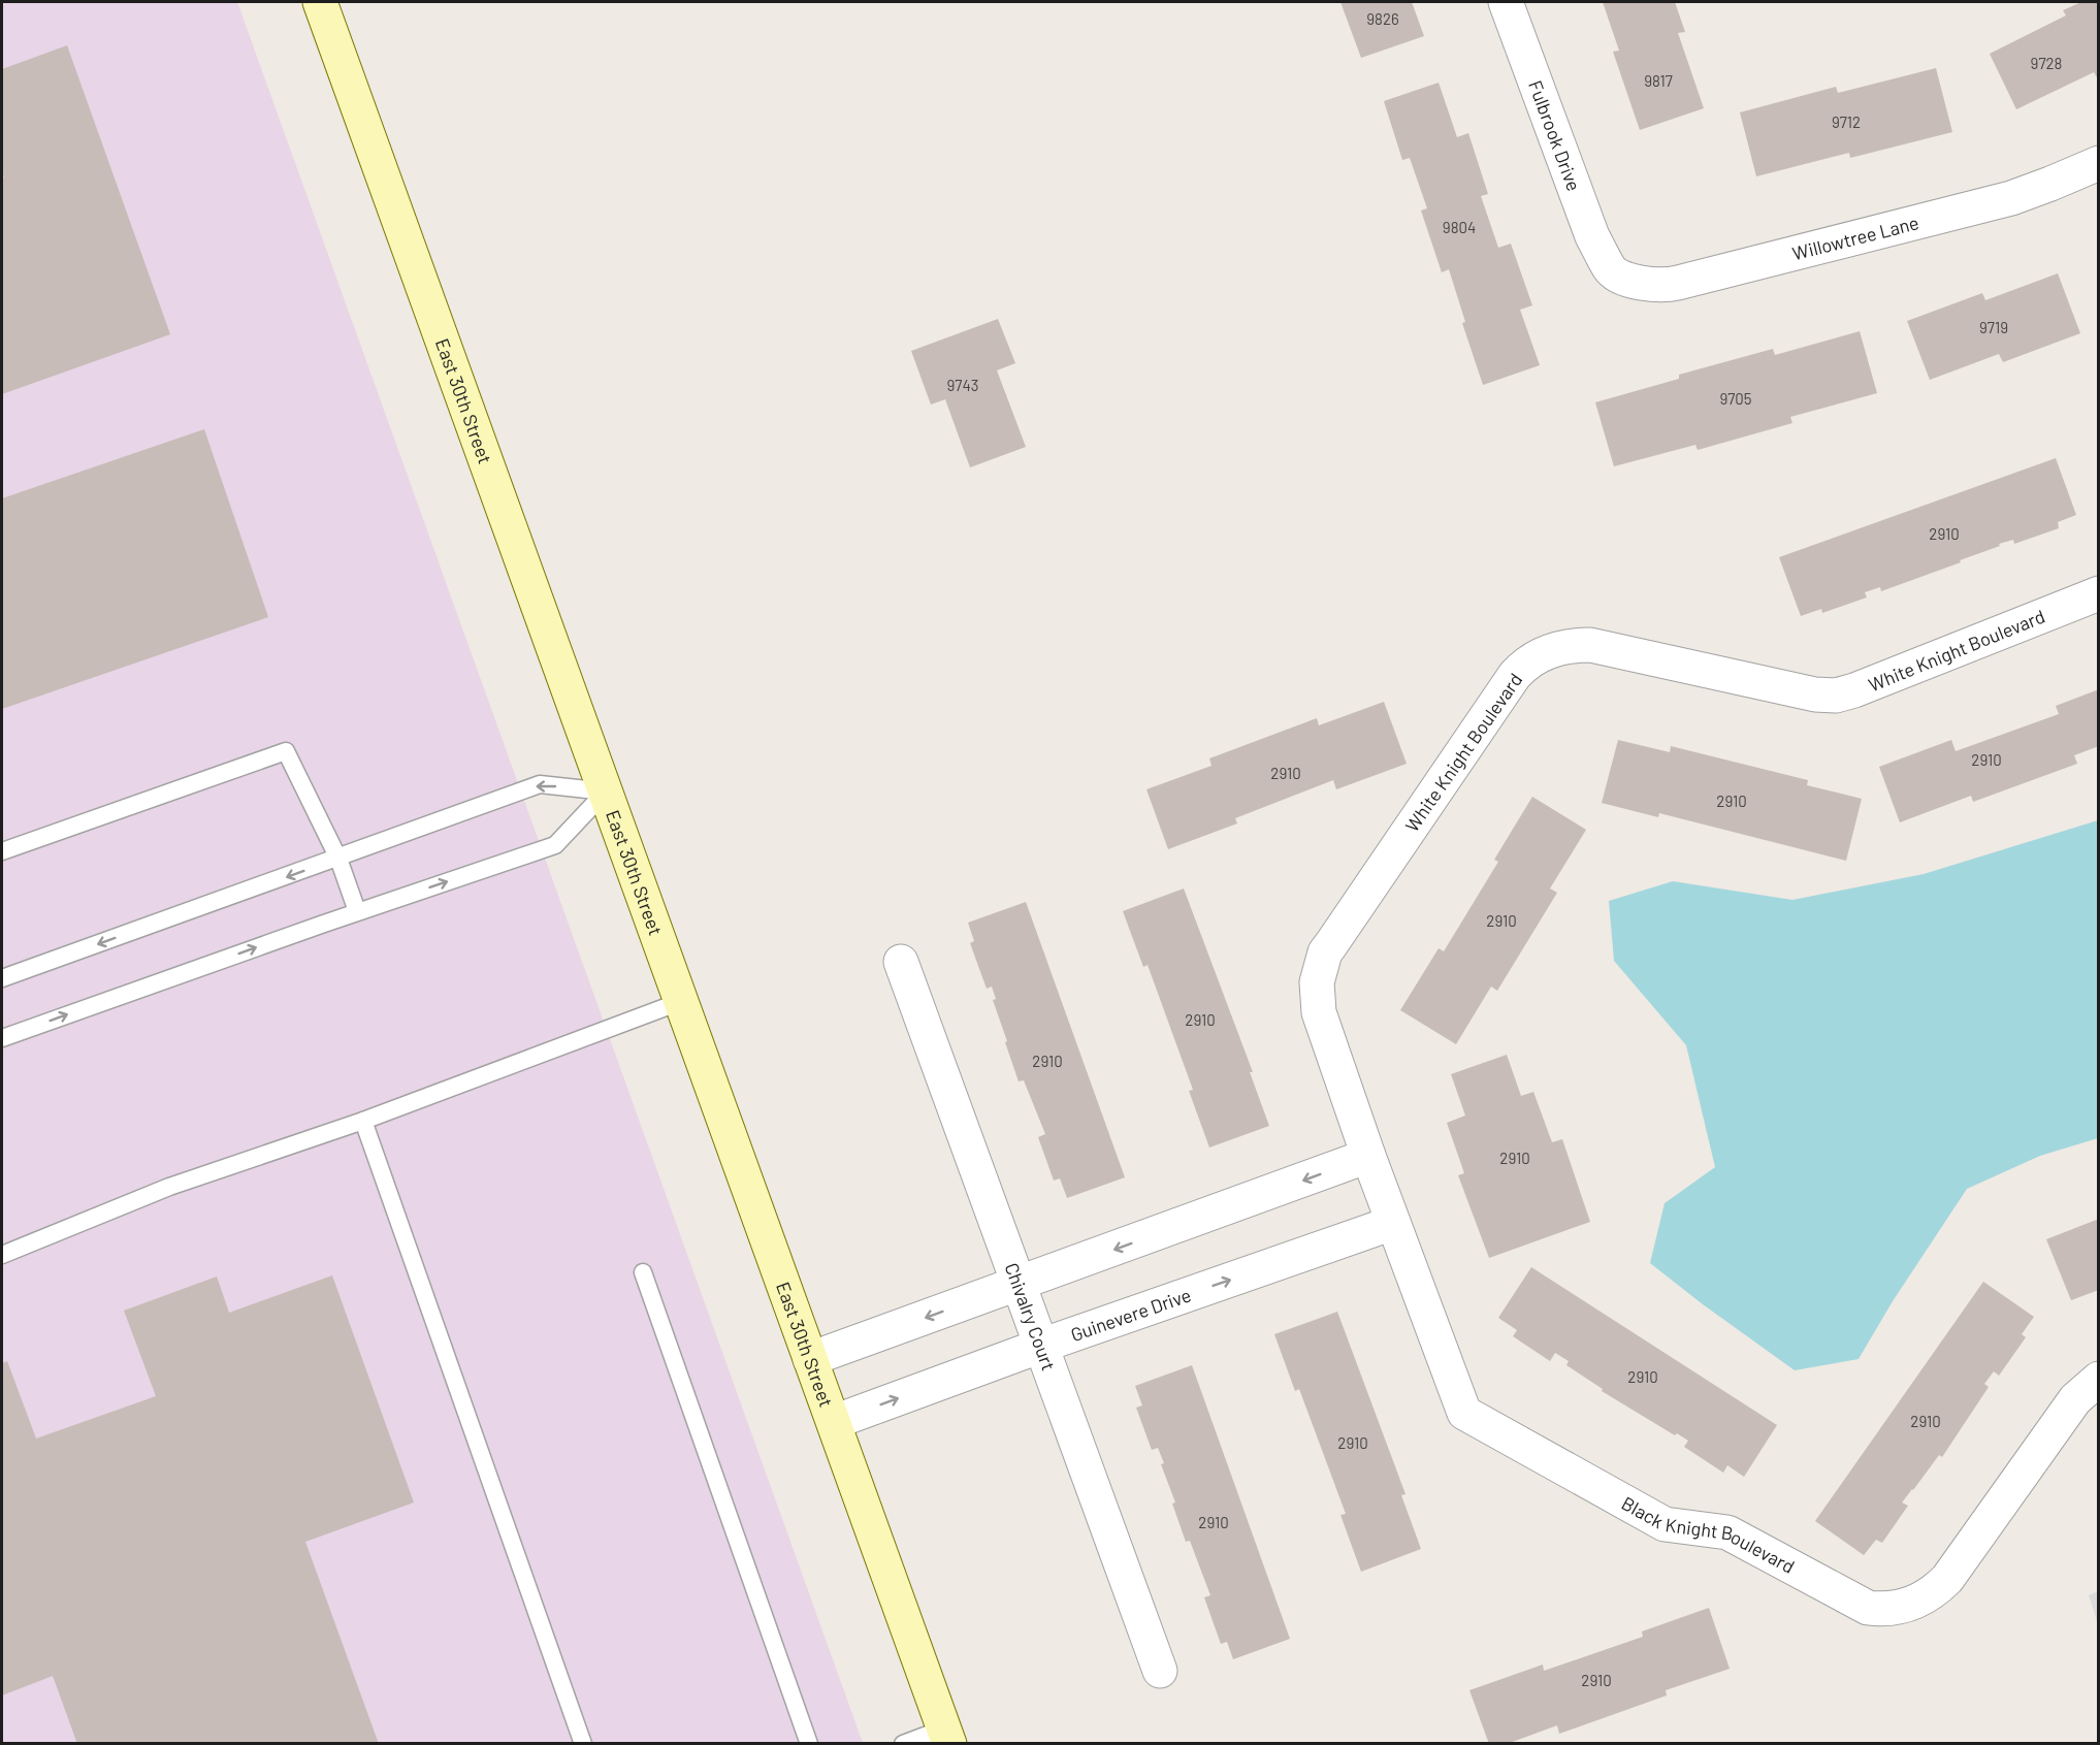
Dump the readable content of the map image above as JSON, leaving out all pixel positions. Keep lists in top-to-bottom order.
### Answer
{
  "streets": {
    "main road": ["East 30th Street"],
    "street": [
      "Fulbrook Drive",
      "Willowtree Lane",
      "White Knight Boulevard",
      "Guinevere Drive",
      "Chivalry Court",
      "Black Knight Boulevard"
    ]
  },
  "crossings": [
    ["Fulbrook Drive", "Willowtree Lane"],
    ["East 30th Street", "Guinevere Drive"],
    ["White Knight Boulevard", "Black Knight Boulevard"],
    ["Guinevere Drive", "Chivalry Court"],
    ["Guinevere Drive", "Black Knight Boulevard"]
  ],
  "house_numbers": [
    "9826",
    "9728",
    "9817",
    "9712",
    "9804",
    "9719",
    "9743",
    "9705",
    "2910",
    "2910",
    "2910",
    "2910",
    "2910",
    "2910",
    "2910",
    "2910",
    "2910",
    "2910",
    "2910",
    "2910",
    "2910"
  ]
}
